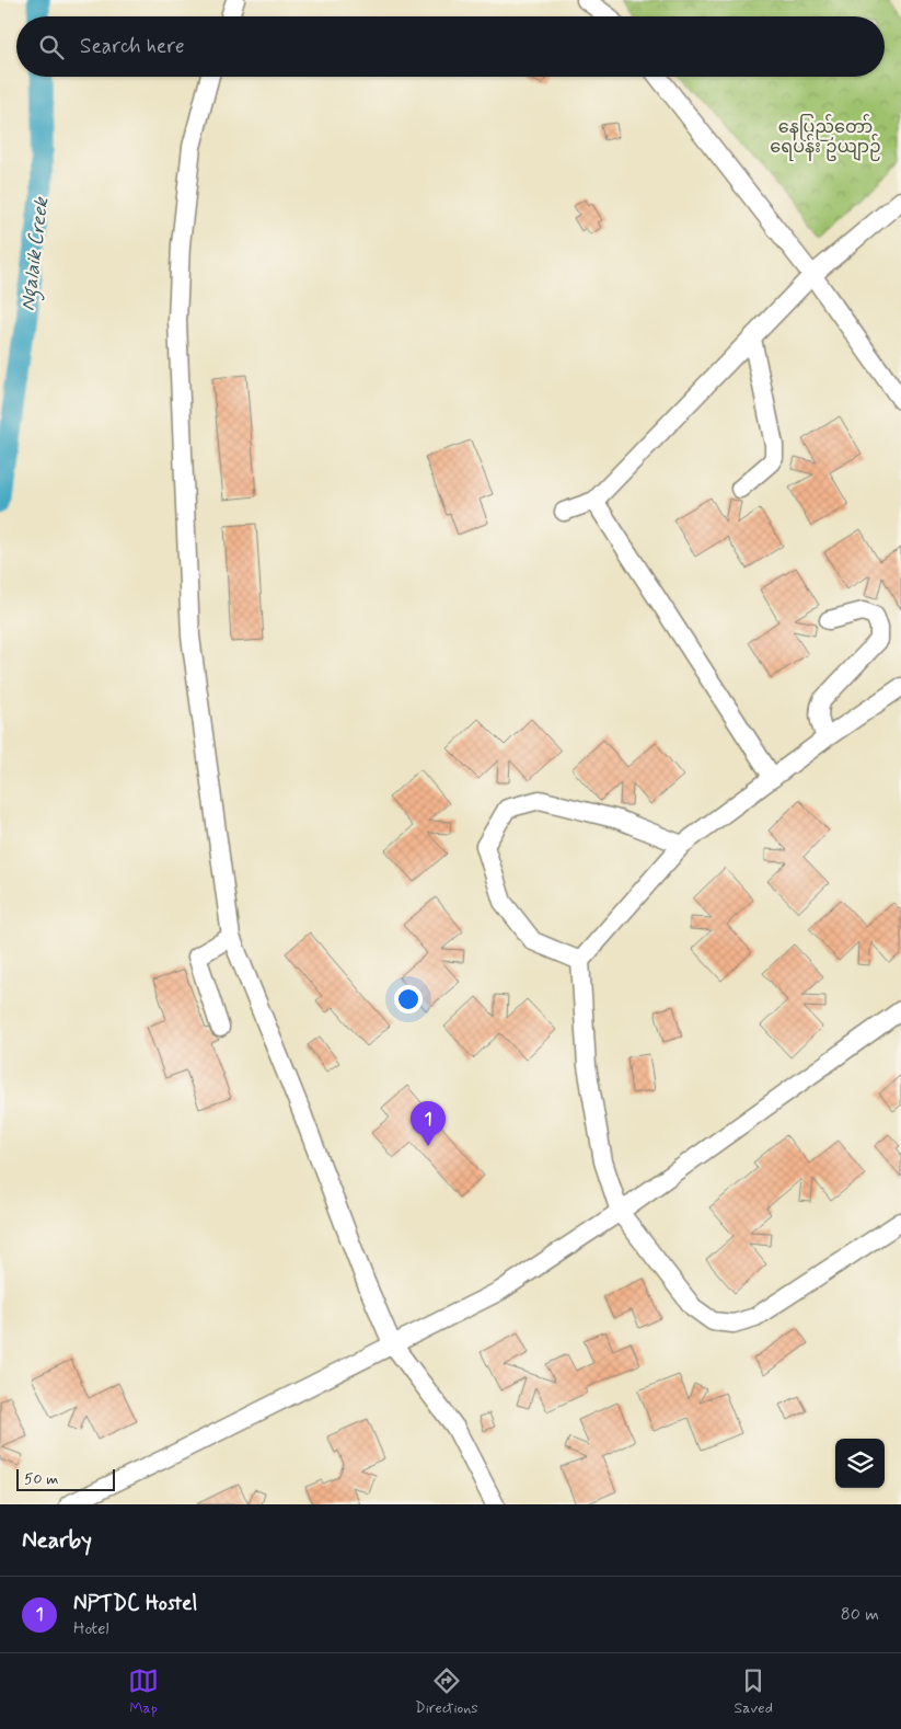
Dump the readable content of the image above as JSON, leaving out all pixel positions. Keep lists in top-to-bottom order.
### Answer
{
  "water": ["Ngalaik Creek"],
  "parks": ["နေပြည်တော် ရေပန်း ဥယျာဉ်"],
  "scale_bar": "50 m",
  "page": {
    "search": "Search here",
    "pins": "1",
    "scale": "50 m",
    "heading": "Nearby",
    "list": [
      {
        "mark": "1",
        "name": "NPTDC Hostel",
        "note": "Hotel",
        "value": "80 m"
      }
    ],
    "nav": ["Map", "Directions", "Saved"]
  }
}
